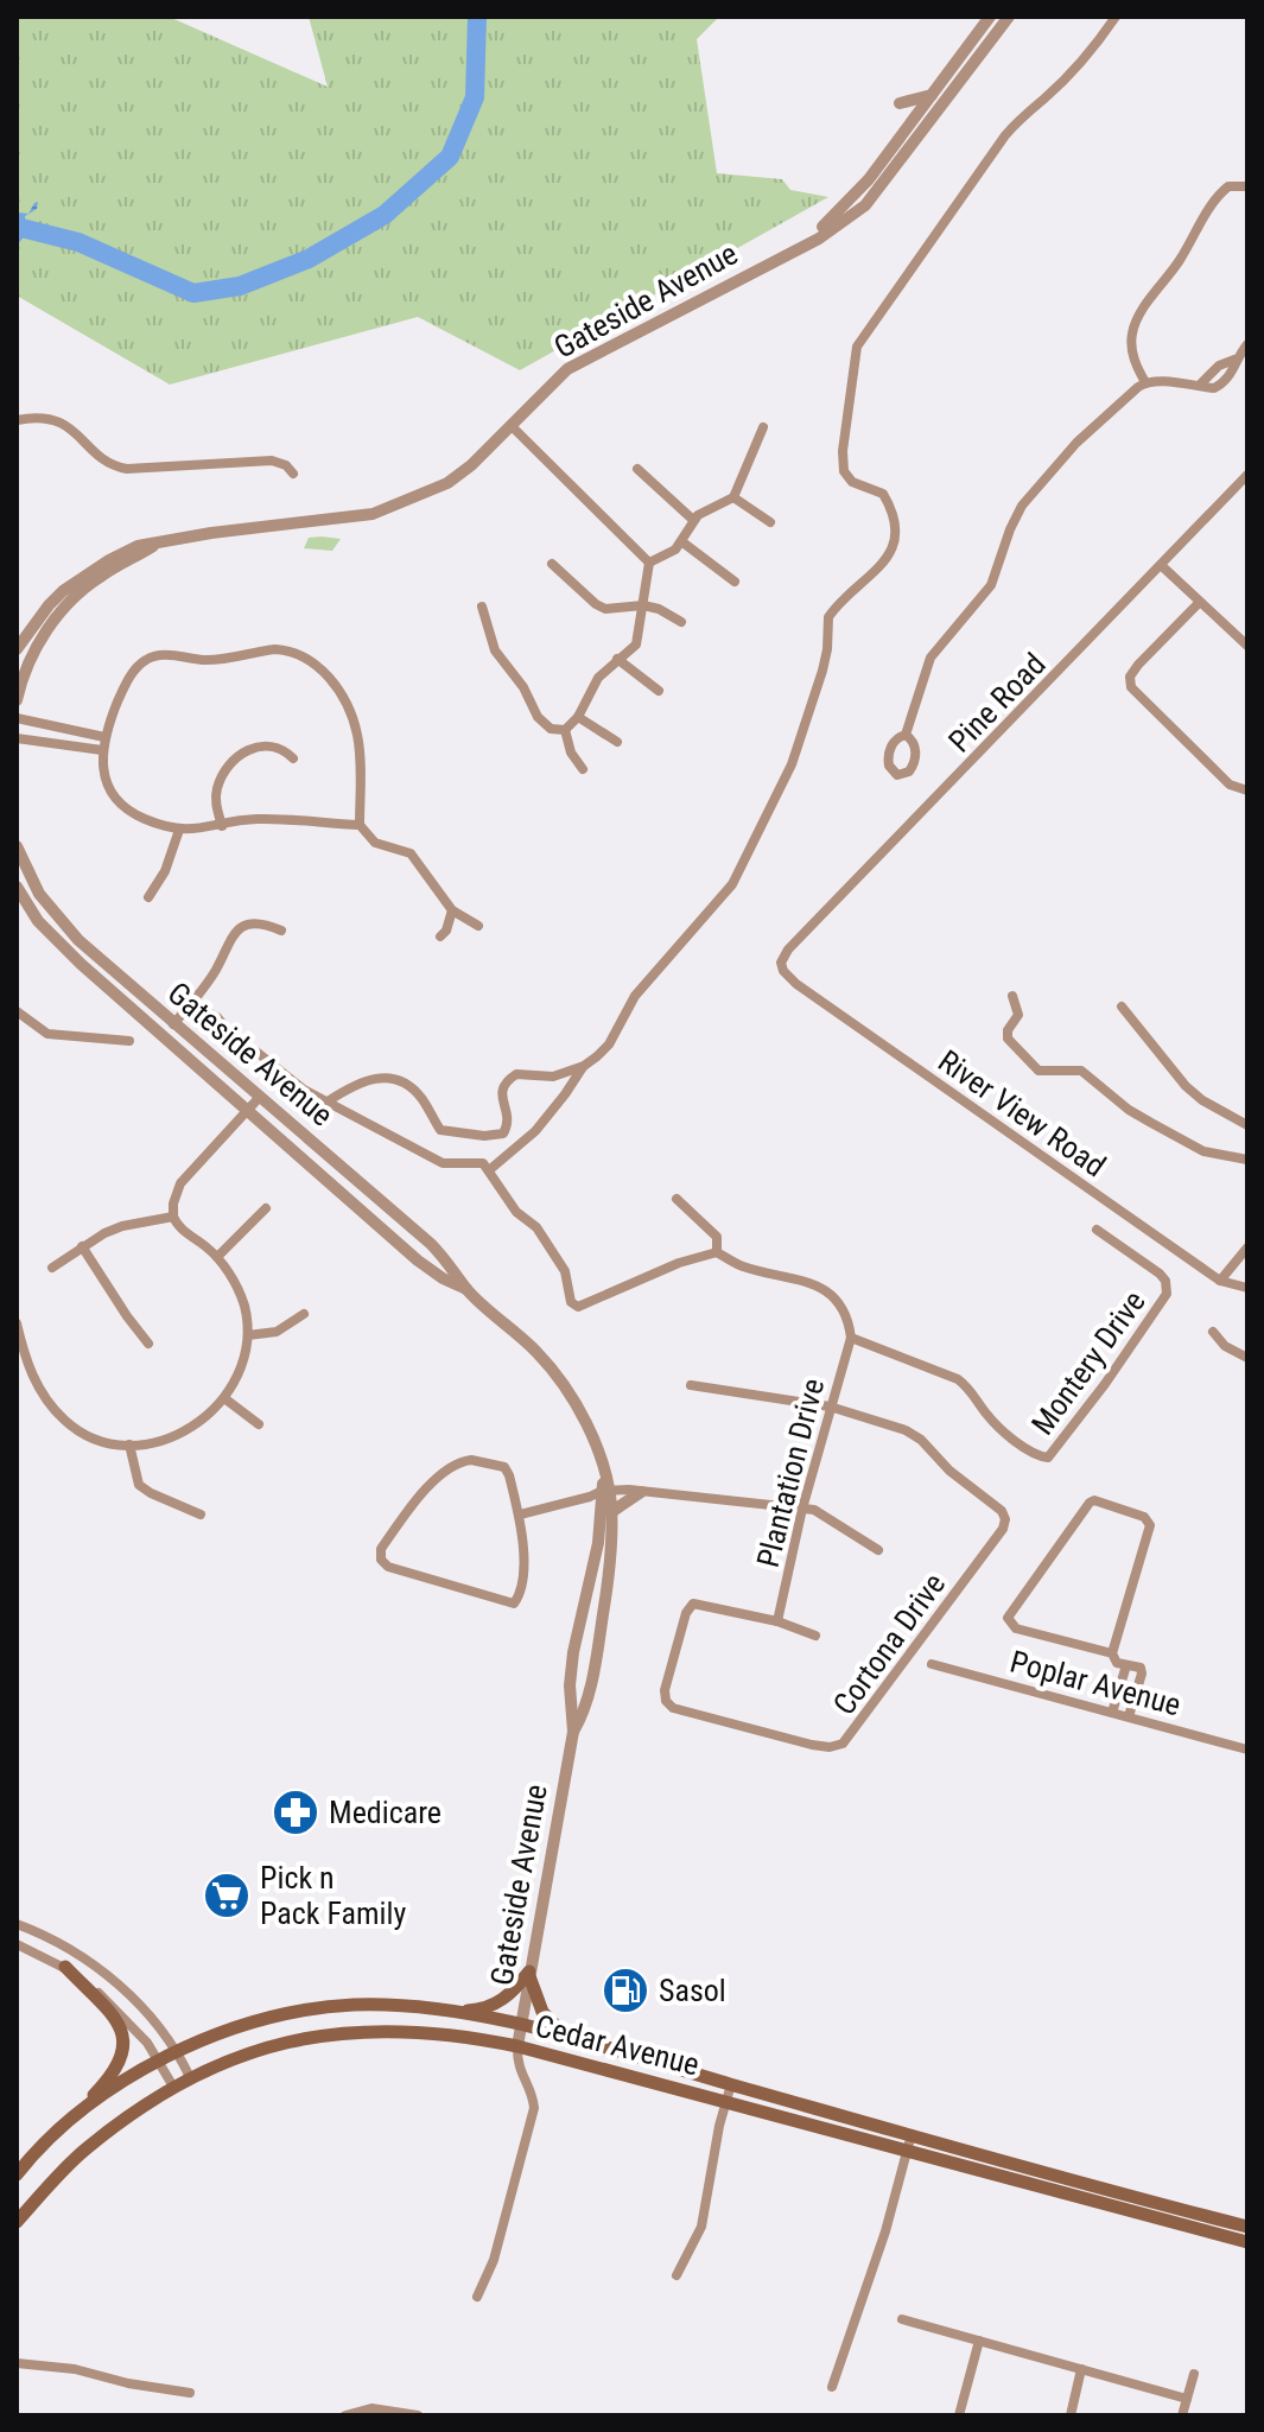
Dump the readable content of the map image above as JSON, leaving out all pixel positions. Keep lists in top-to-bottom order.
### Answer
{
  "streets": {
    "main road": ["Cedar Avenue"],
    "street": [
      "Gateside Avenue",
      "Pine Road",
      "River View Road",
      "Montery Drive",
      "Plantation Drive",
      "Cortona Drive",
      "Poplar Avenue"
    ]
  },
  "crossings": [
    ["Gateside Avenue", "Cedar Avenue"],
    ["Pine Road", "River View Road"],
    ["Montery Drive", "Plantation Drive"],
    ["Plantation Drive", "Cortona Drive"]
  ],
  "places": {
    "pharmacy": ["Medicare"],
    "supermarket": ["Pick n Pack Family"],
    "fuel station": ["Sasol"]
  }
}
